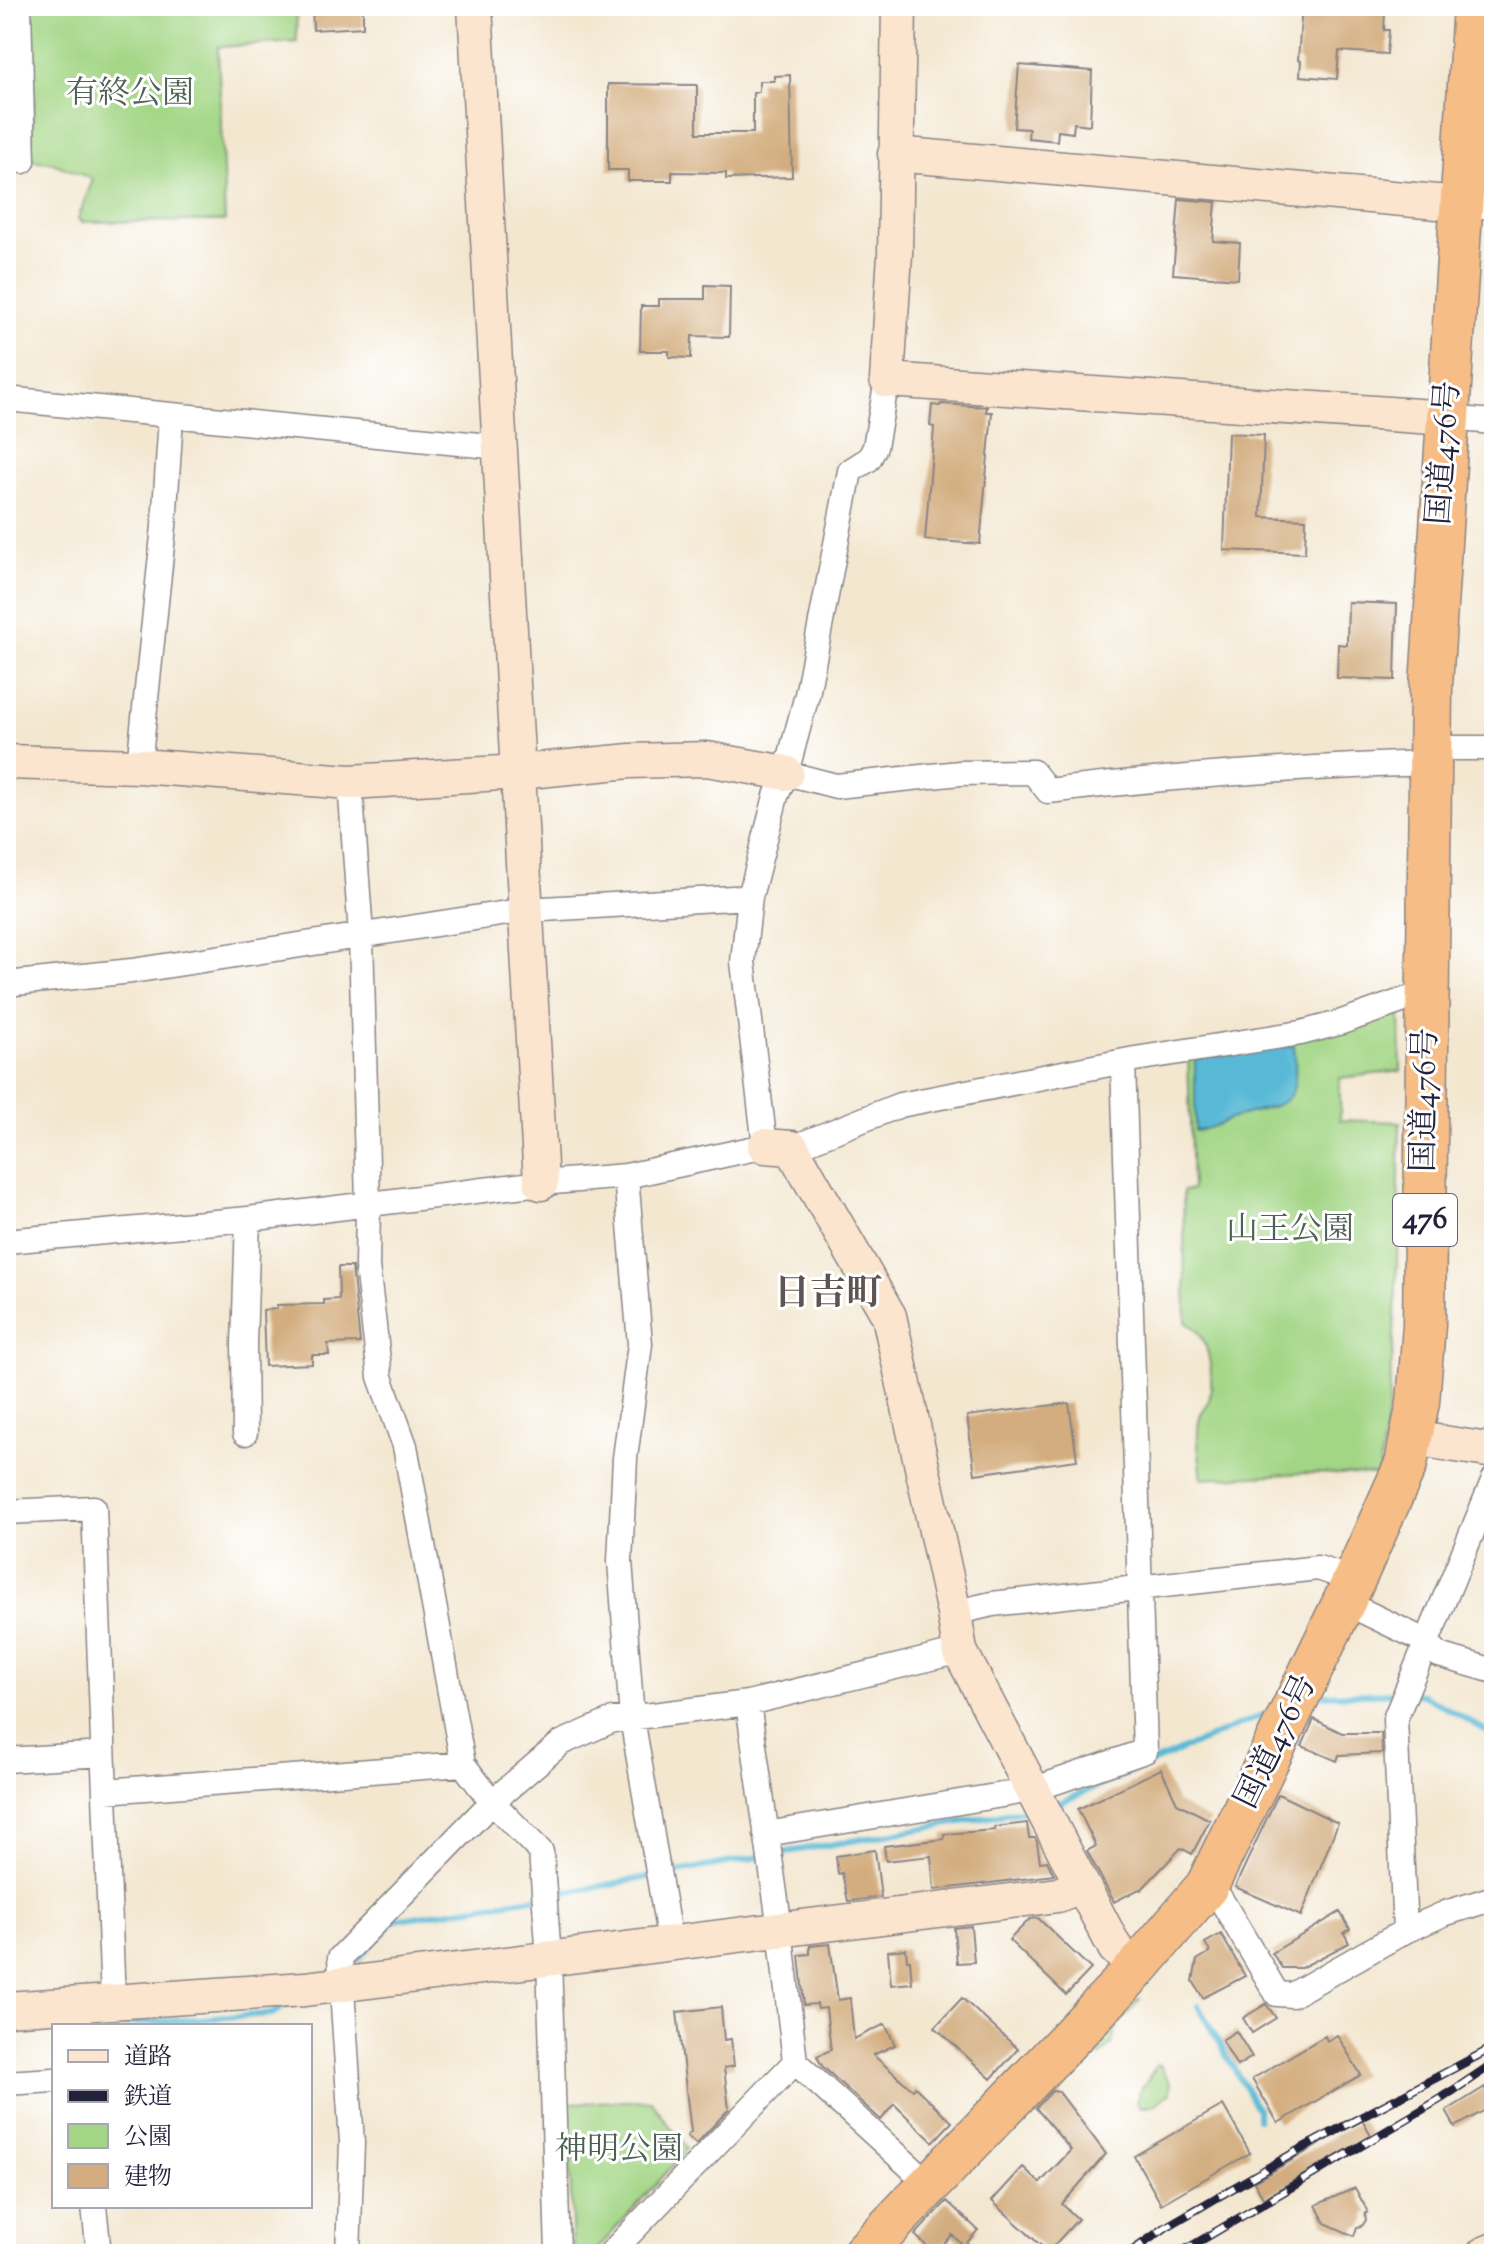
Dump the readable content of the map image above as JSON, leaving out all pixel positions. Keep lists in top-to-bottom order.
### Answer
{
  "streets": {
    "highway": ["国道476号", "476"]
  },
  "districts": ["日吉町"],
  "parks": ["有終公園", "山王公園", "神明公園"],
  "legend": [
    "道路",
    "鉄道",
    "公園",
    "建物"
  ]
}
